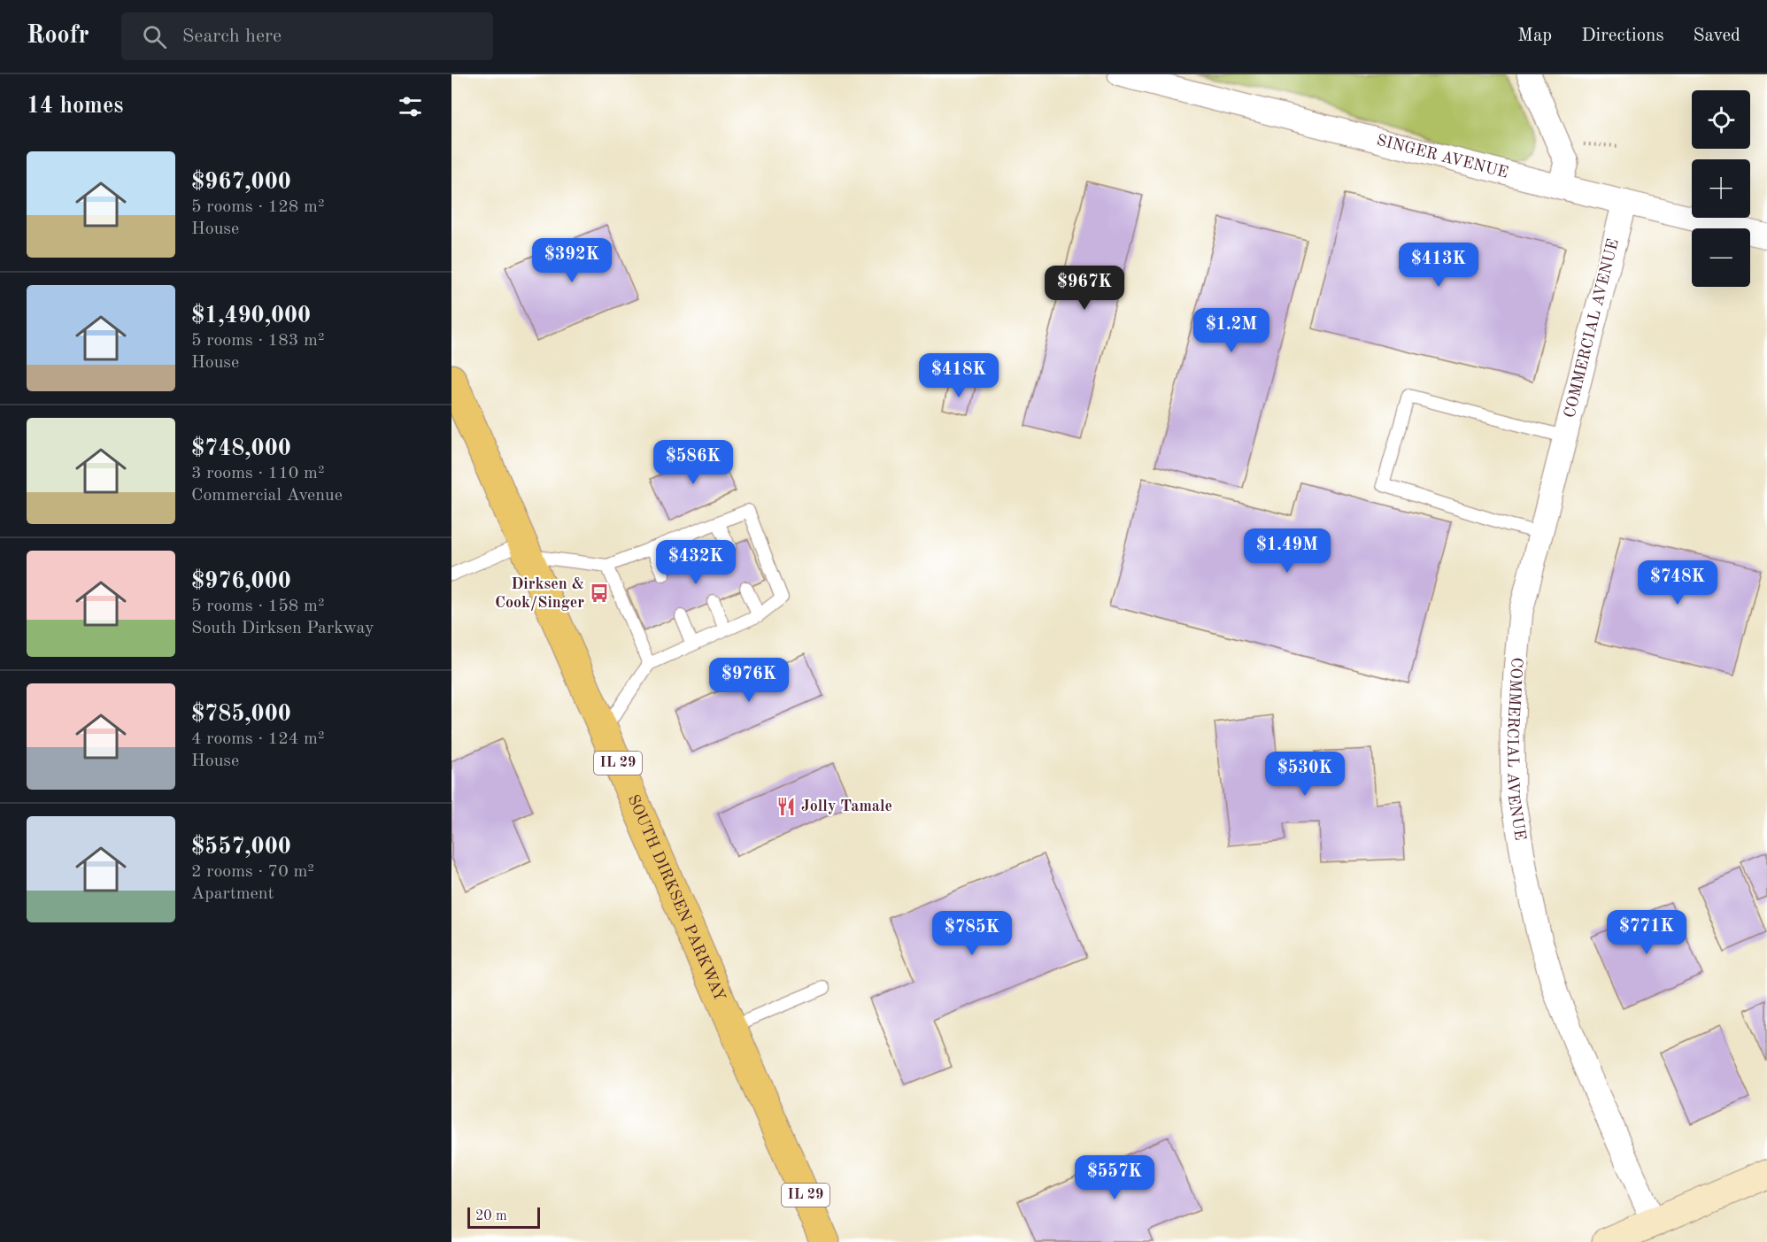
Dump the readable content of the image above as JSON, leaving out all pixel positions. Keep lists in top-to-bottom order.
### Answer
{
  "streets": {
    "main road": ["IL 29", "SOUTH DIRKSEN PARKWAY"],
    "street": ["SINGER AVENUE", "COMMERCIAL AVENUE"]
  },
  "crossings": [
    ["SINGER AVENUE", "COMMERCIAL AVENUE"]
  ],
  "places": {
    "bus stop": ["Dirksen & Cook/Singer"],
    "restaurant": ["Jolly Tamale"]
  },
  "scale_bar": "20 m",
  "page": {
    "header": "Roofr",
    "search": "Search here",
    "nav": ["Map", "Directions", "Saved"],
    "heading": "14 homes",
    "map_buttons": ["+", "−"],
    "list": [
      {
        "name": "$967,000",
        "note": "5 rooms · 128 m² · House"
      },
      {
        "name": "$1,490,000",
        "note": "5 rooms · 183 m² · House"
      },
      {
        "name": "$748,000",
        "note": "3 rooms · 110 m² · Commercial Avenue"
      },
      {
        "name": "$976,000",
        "note": "5 rooms · 158 m² · South Dirksen Parkway"
      },
      {
        "name": "$785,000",
        "note": "4 rooms · 124 m² · House"
      },
      {
        "name": "$557,000",
        "note": "2 rooms · 70 m² · Apartment"
      }
    ],
    "price": [
      "$392K",
      "$413K",
      "$967K",
      "$1.2M",
      "$418K",
      "$586K",
      "$1.49M",
      "$432K",
      "$748K",
      "$976K",
      "$530K",
      "$771K",
      "$785K",
      "$557K"
    ],
    "scale": "20 m"
  }
}
